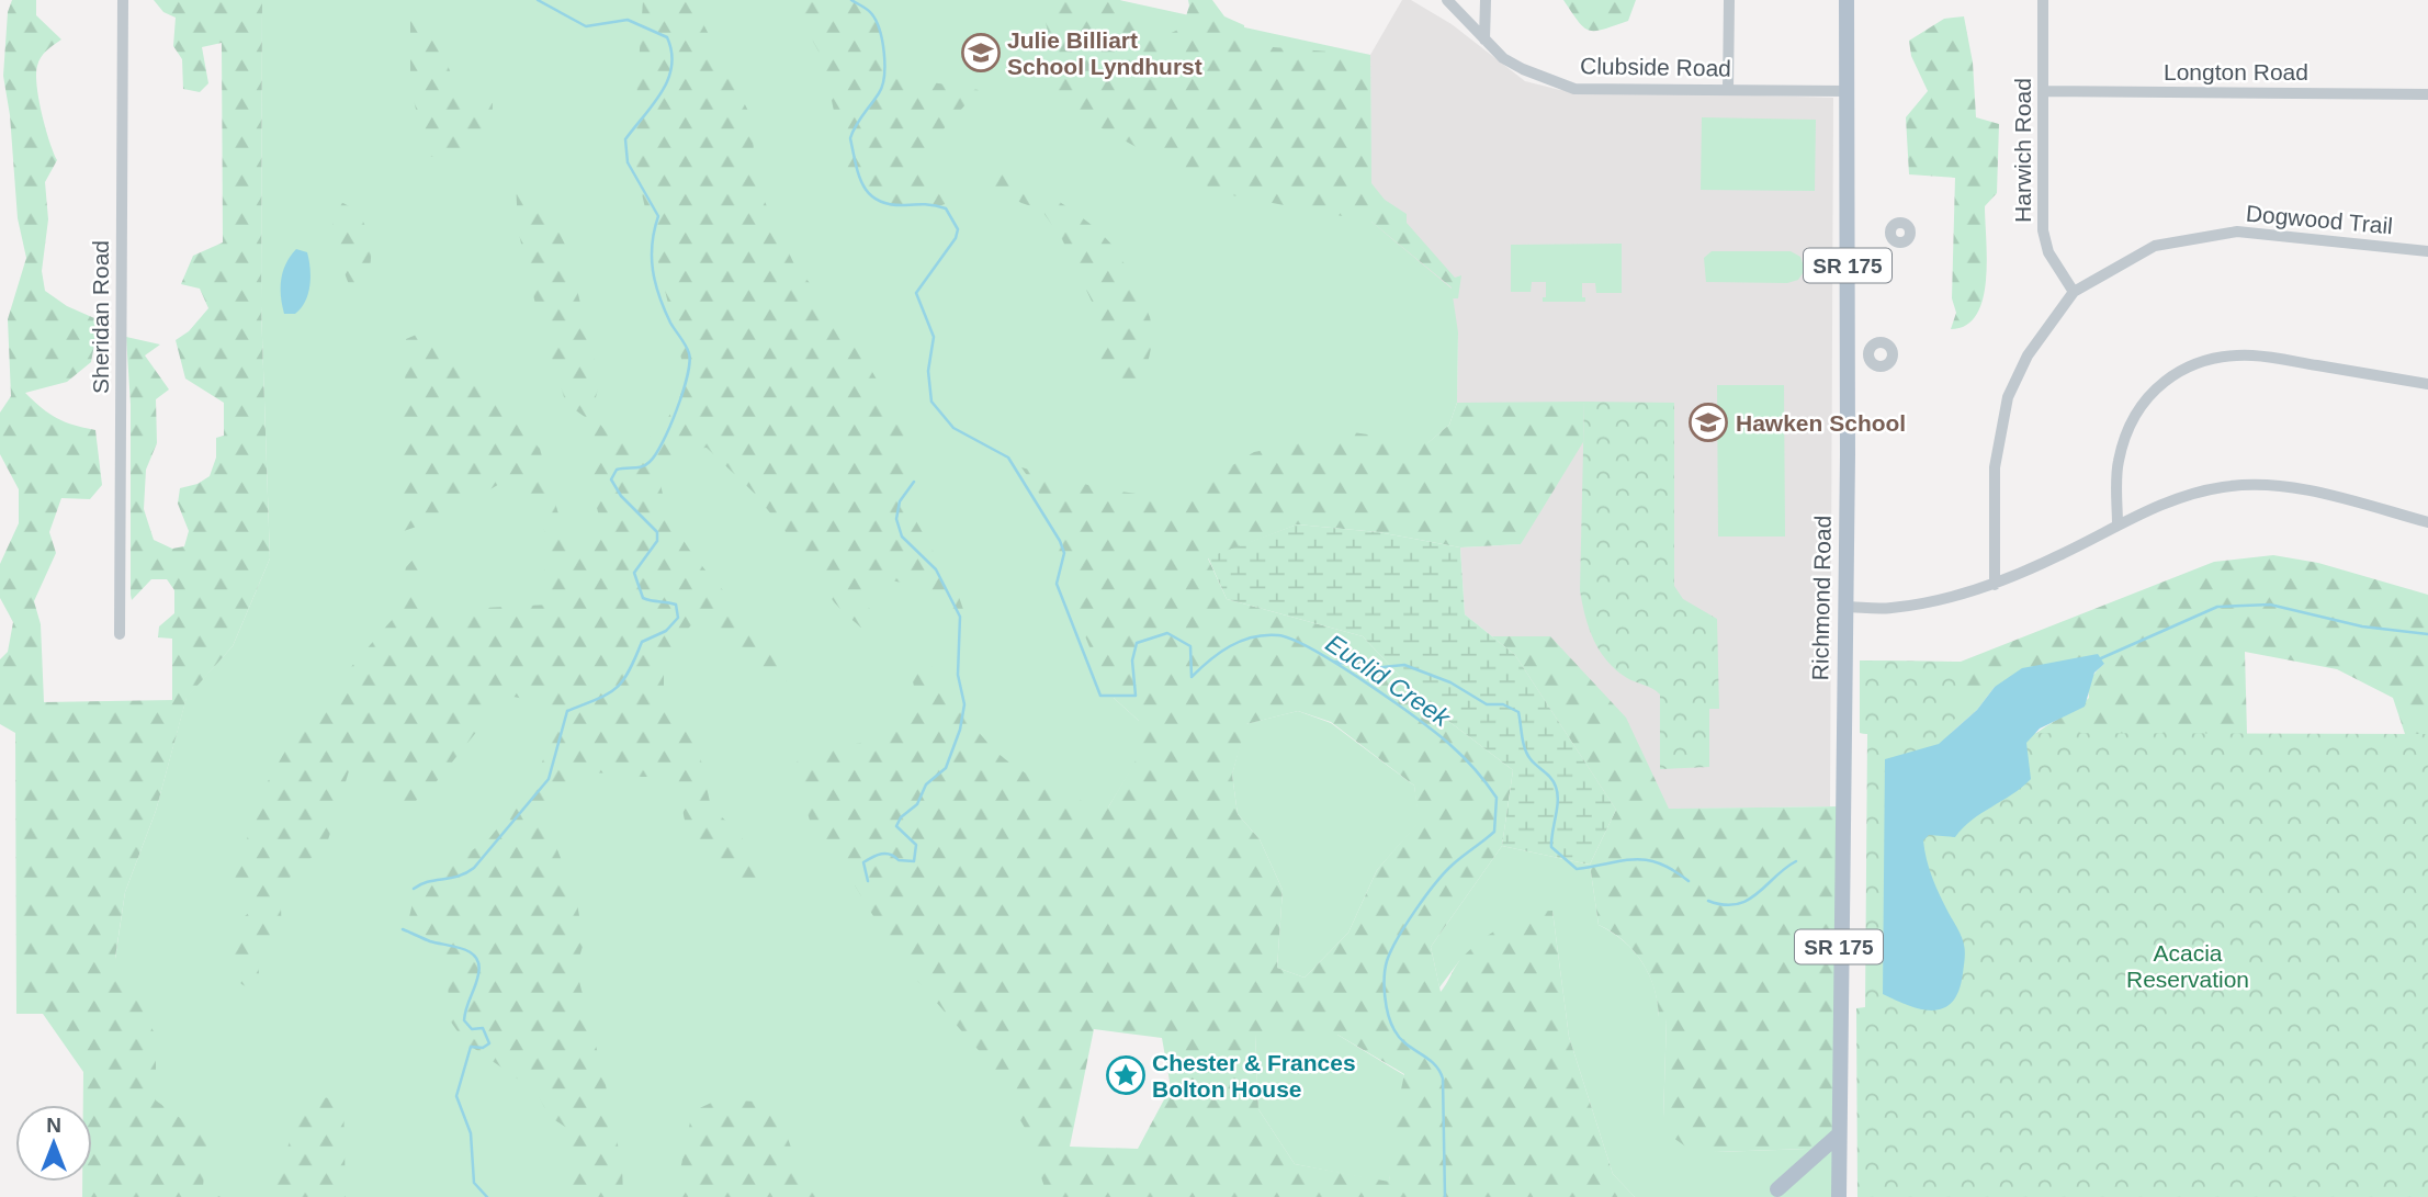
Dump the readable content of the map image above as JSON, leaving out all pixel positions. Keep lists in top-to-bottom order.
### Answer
{
  "streets": {
    "main road": ["SR 175", "Richmond Road"],
    "street": [
      "Clubside Road",
      "Longton Road",
      "Harwich Road",
      "Dogwood Trail",
      "Sheridan Road"
    ]
  },
  "crossings": [
    ["Clubside Road", "Richmond Road"],
    ["Longton Road", "Harwich Road"],
    ["Harwich Road", "Dogwood Trail"]
  ],
  "water": ["Euclid Creek"],
  "parks": ["Acacia Reservation"],
  "places": {
    "school or university": ["Julie Billiart School Lyndhurst", "Hawken School"],
    "place": ["Chester & Frances Bolton House"]
  },
  "north": "top"
}
